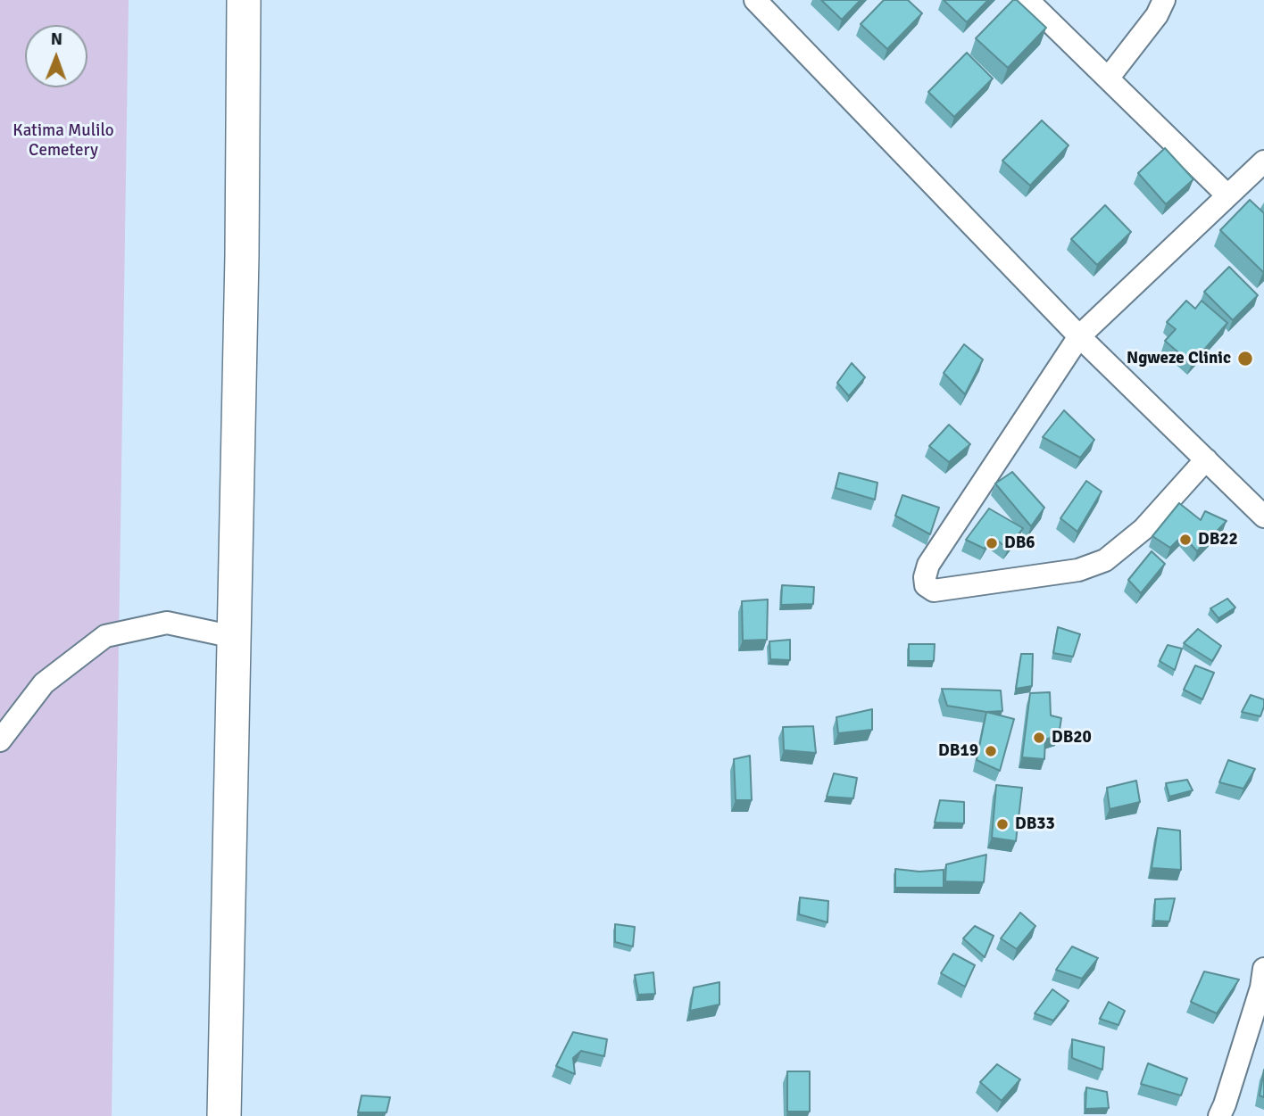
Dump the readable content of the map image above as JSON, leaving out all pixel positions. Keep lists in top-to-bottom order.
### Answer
{
  "parks": ["Katima Mulilo Cemetery"],
  "places": [
    "Ngweze Clinic",
    "DB22",
    "DB6",
    "DB20",
    "DB19",
    "DB33"
  ],
  "north": "top"
}
